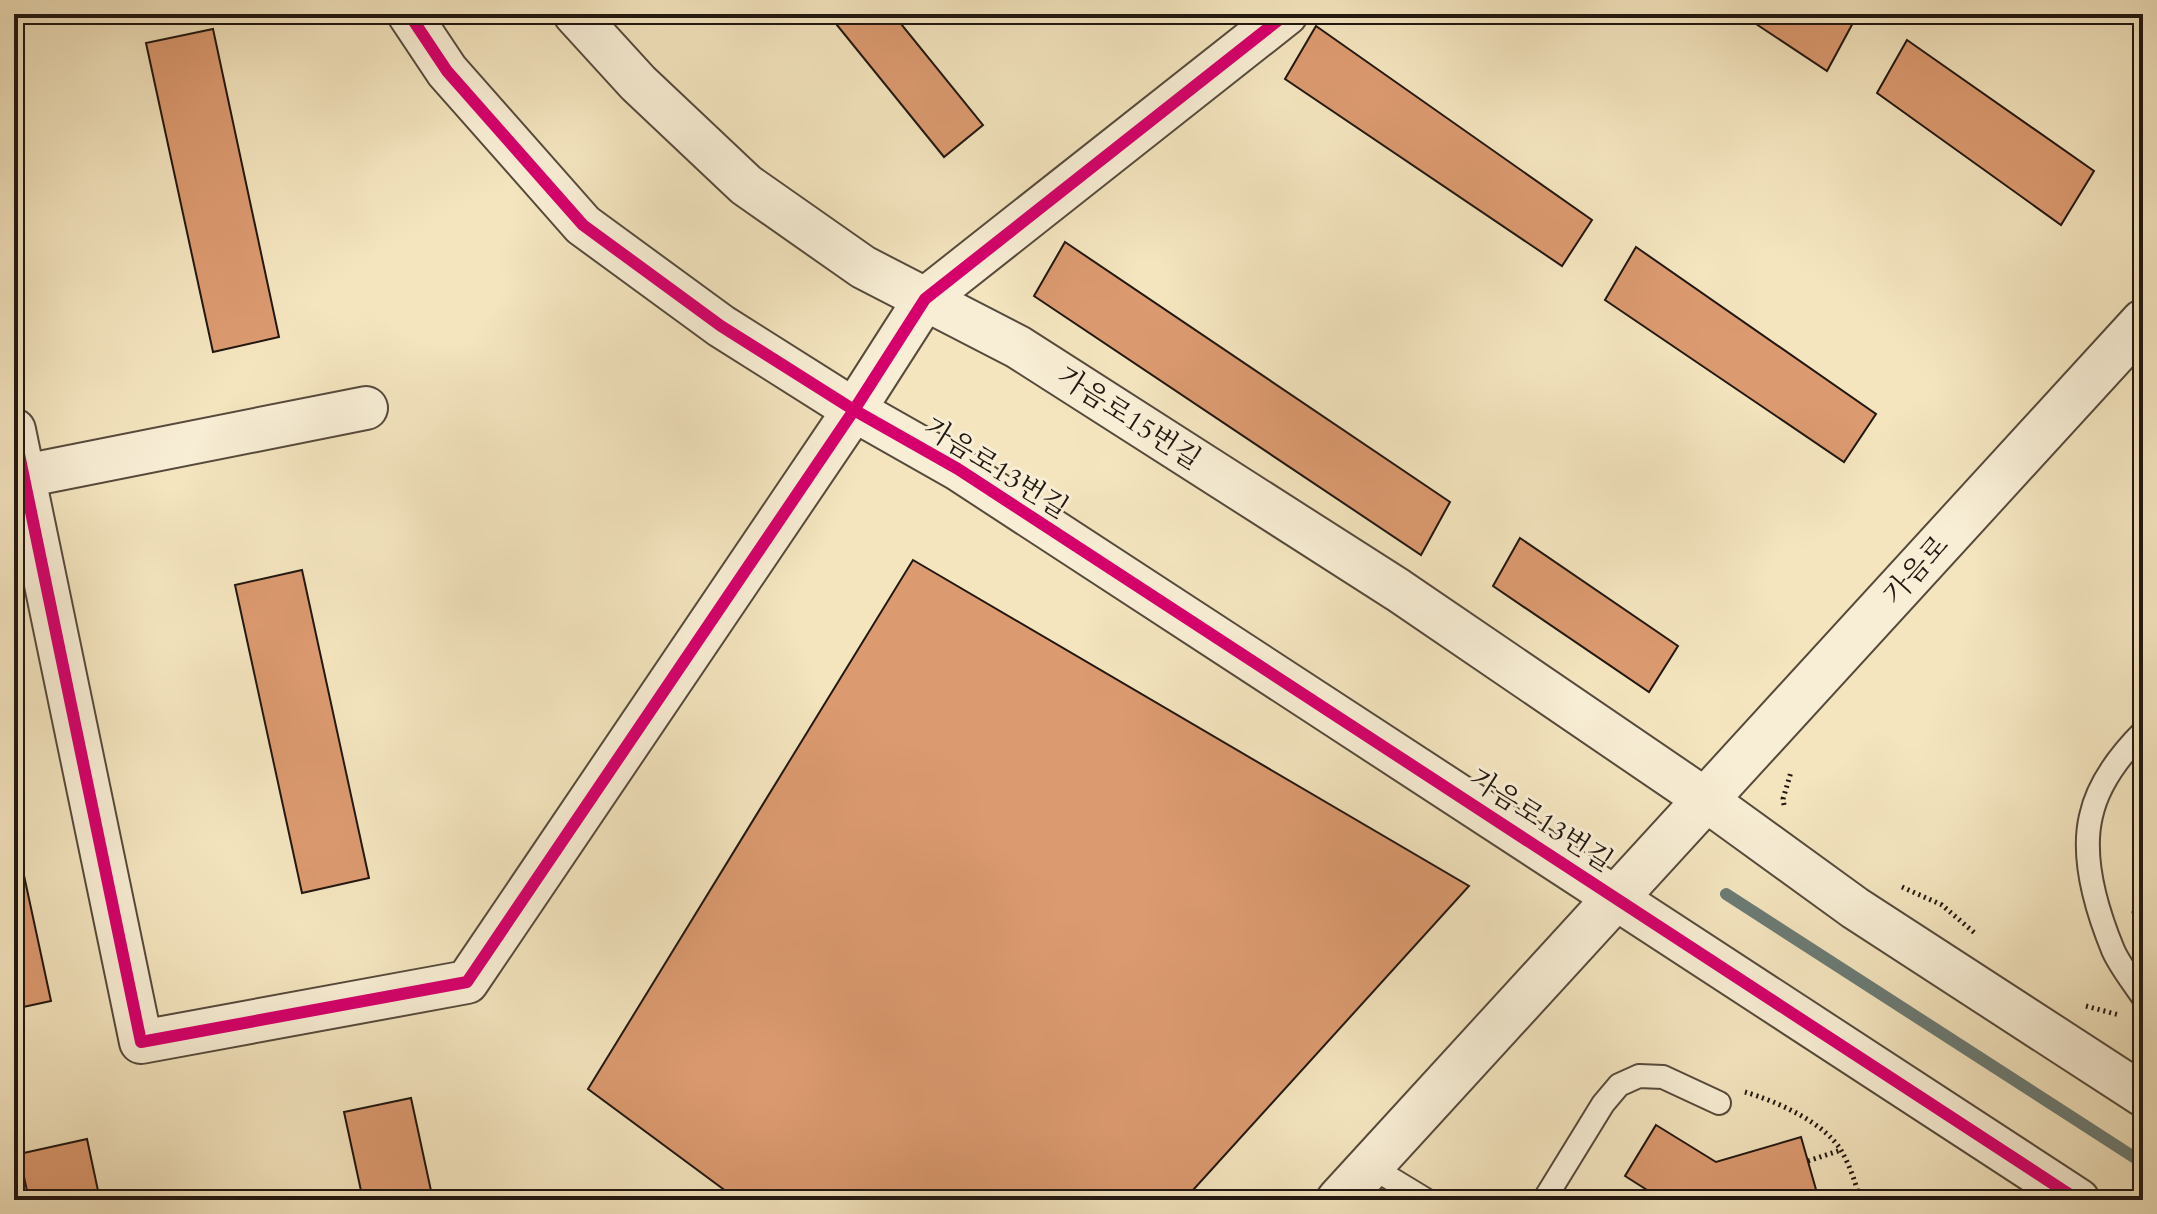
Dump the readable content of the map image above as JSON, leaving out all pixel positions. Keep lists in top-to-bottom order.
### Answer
{
  "streets": {
    "street": ["가음로15번길", "가음로13번길", "가음로"]
  },
  "crossings": [
    ["가음로15번길", "가음로"],
    ["가음로13번길", "가음로"]
  ]
}
